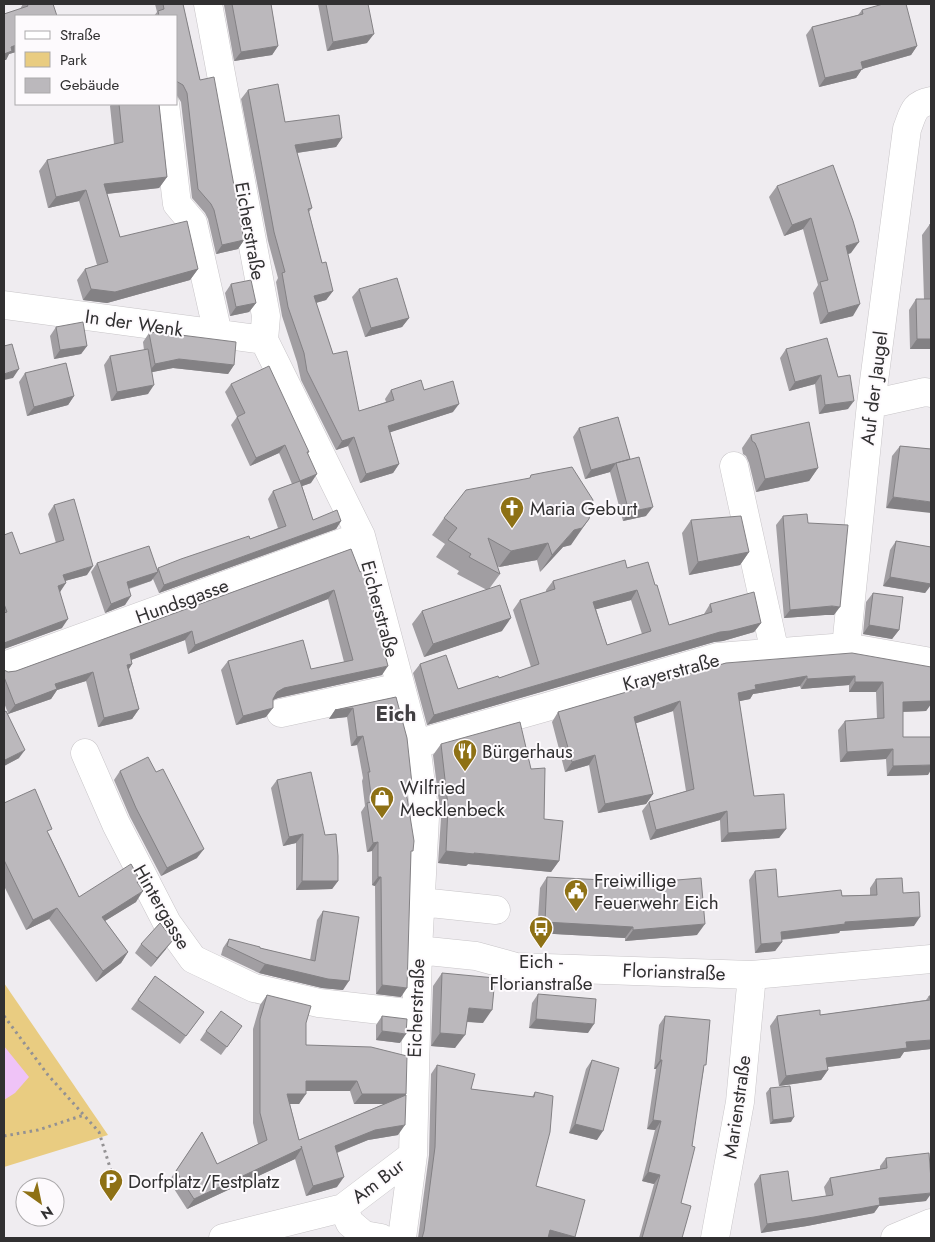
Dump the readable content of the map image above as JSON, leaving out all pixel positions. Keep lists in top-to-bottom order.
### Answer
{
  "streets": {
    "street": [
      "Eicherstraße",
      "In der Wenk",
      "Auf der Jaugel",
      "Hundsgasse",
      "Krayerstraße",
      "Hintergasse",
      "Florianstraße",
      "Marienstraße",
      "Am Bur"
    ]
  },
  "crossings": [
    ["Eicherstraße", "In der Wenk"],
    ["Eicherstraße", "Hundsgasse"],
    ["Eicherstraße", "Krayerstraße"],
    ["Eicherstraße", "Hintergasse"],
    ["Eicherstraße", "Florianstraße"],
    ["Eicherstraße", "Am Bur"],
    ["Auf der Jaugel", "Krayerstraße"],
    ["Florianstraße", "Marienstraße"]
  ],
  "districts": ["Eich"],
  "places": {
    "church": ["Maria Geburt"],
    "restaurant": ["Bürgerhaus"],
    "shop": ["Wilfried Mecklenbeck"],
    "public building": ["Freiwillige Feuerwehr Eich"],
    "bus stop": ["Eich - Florianstraße"],
    "parking": ["Dorfplatz/Festplatz"]
  },
  "legend": ["Straße", "Park", "Gebäude"],
  "north": "bottom right"
}
